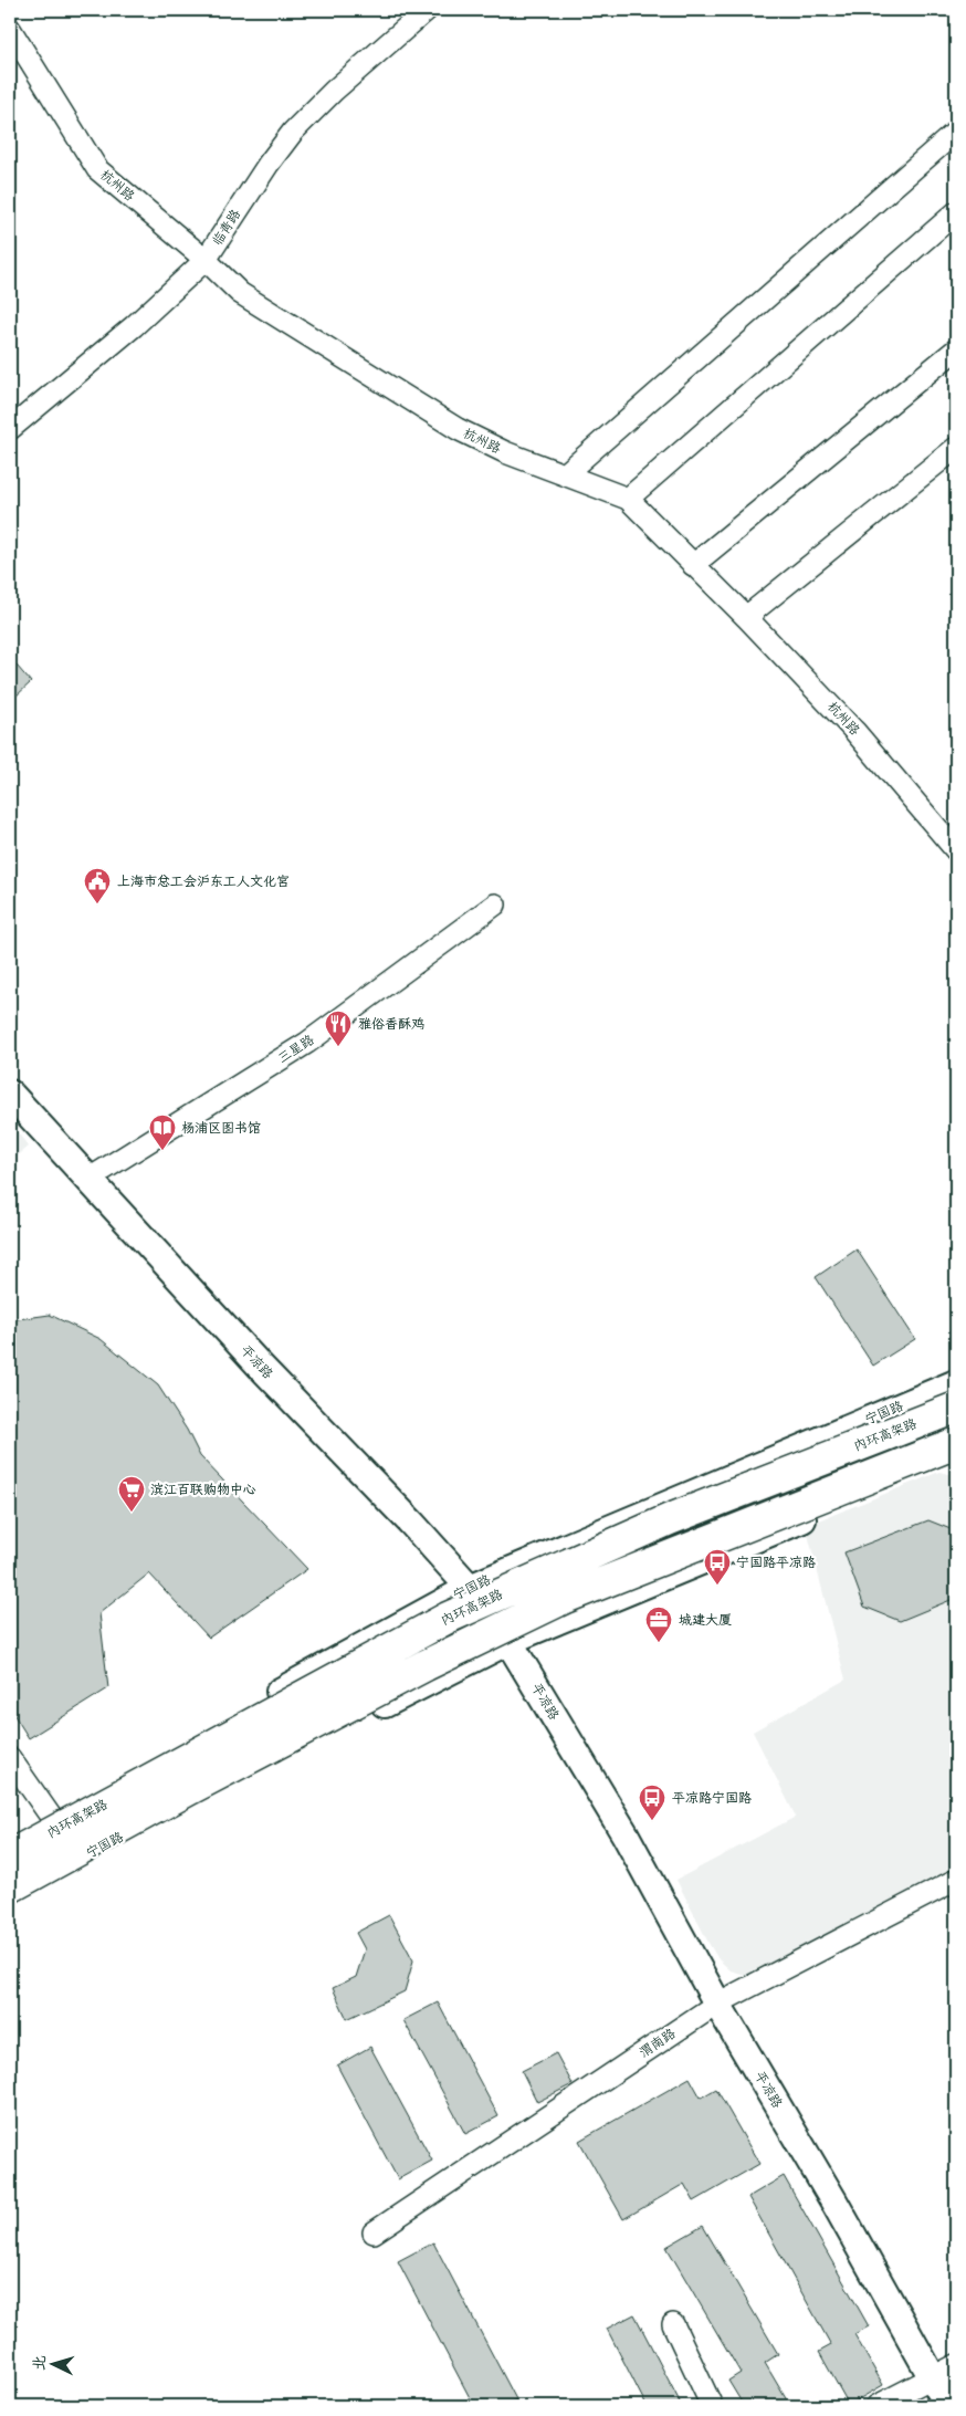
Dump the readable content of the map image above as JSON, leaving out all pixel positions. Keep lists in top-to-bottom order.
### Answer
{
  "streets": {
    "highway": ["内环高架路"],
    "main road": ["平凉路", "宁国路"],
    "street": [
      "杭州路",
      "临青路",
      "三星路",
      "渭南路"
    ]
  },
  "crossings": [
    ["杭州路", "临青路"],
    ["三星路", "平凉路"],
    ["平凉路", "宁国路"],
    ["平凉路", "渭南路"]
  ],
  "places": {
    "public building": ["上海市总工会沪东工人文化宫"],
    "restaurant": ["雅俗香酥鸡"],
    "library": ["杨浦区图书馆"],
    "supermarket": ["滨江百联购物中心"],
    "bus stop": ["宁国路平凉路", "平凉路宁国路"],
    "office": ["城建大厦"]
  },
  "north": "left"
}
